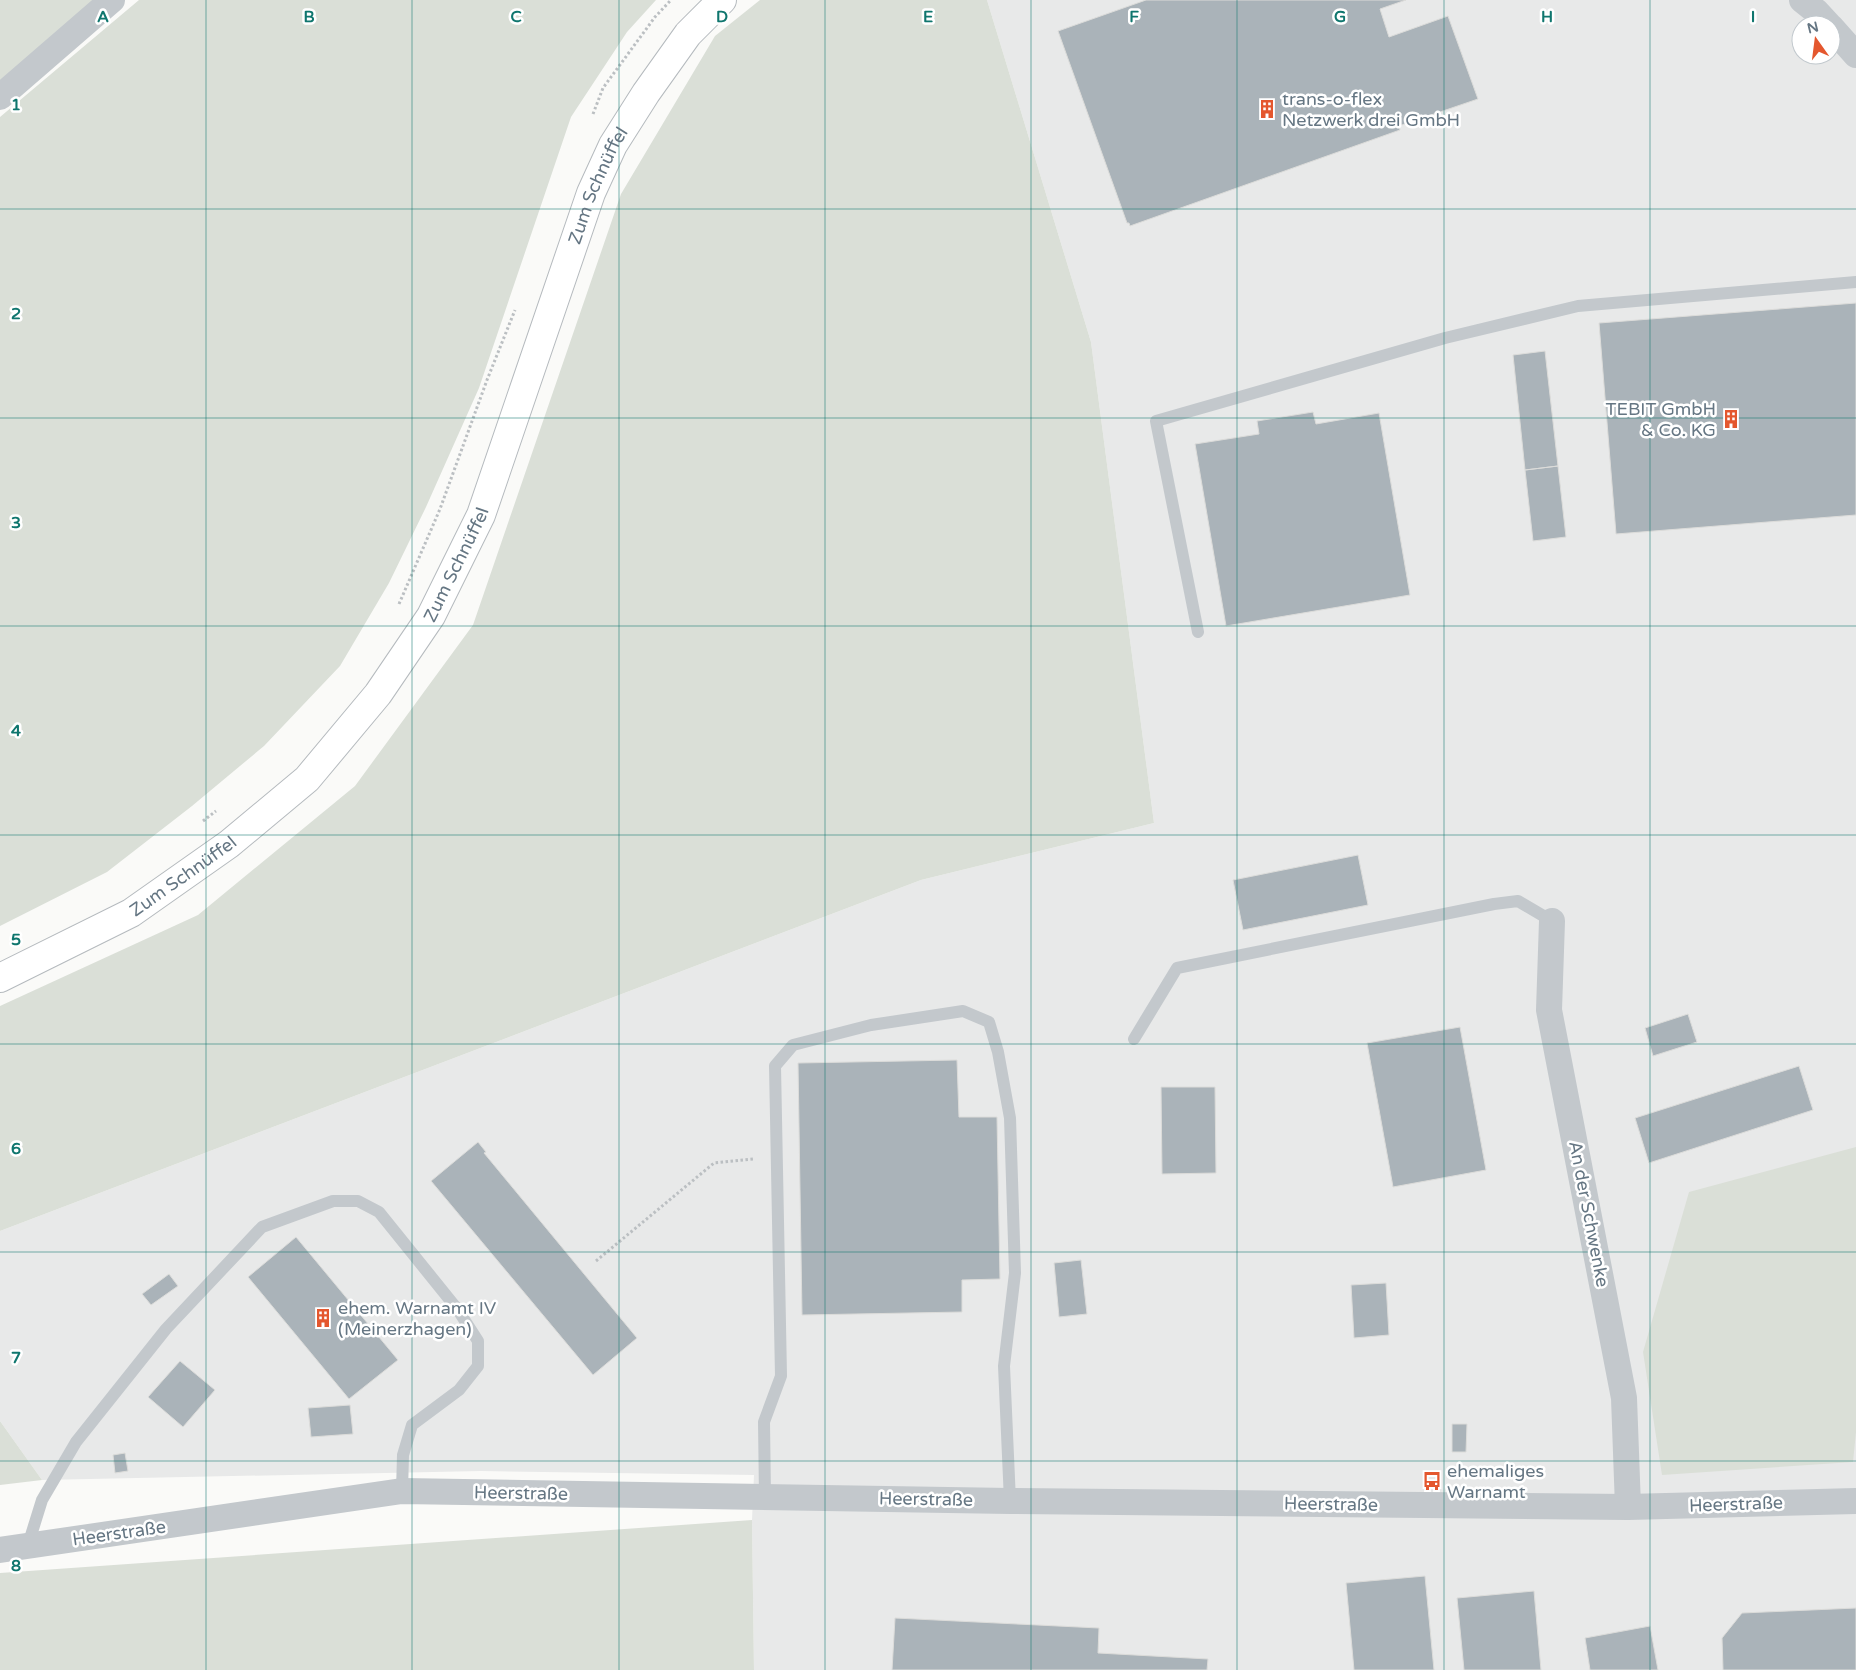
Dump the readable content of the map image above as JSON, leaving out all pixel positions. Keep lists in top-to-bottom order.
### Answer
{
  "streets": {
    "main road": ["Zum Schnüffel"],
    "street": ["An der Schwenke", "Heerstraße"]
  },
  "crossings": [
    ["An der Schwenke", "Heerstraße"]
  ],
  "places": {
    "building": ["trans-o-flex Netzwerk drei GmbH", "TEBIT GmbH & Co. KG", "ehem. Warnamt IV (Meinerzhagen)"],
    "bus stop": ["ehemaliges Warnamt"]
  },
  "north": "top",
  "grid": {
    "columns": [
      "A",
      "B",
      "C",
      "D",
      "E",
      "F",
      "G",
      "H",
      "I"
    ],
    "rows": [
      "1",
      "2",
      "3",
      "4",
      "5",
      "6",
      "7",
      "8"
    ]
  }
}
